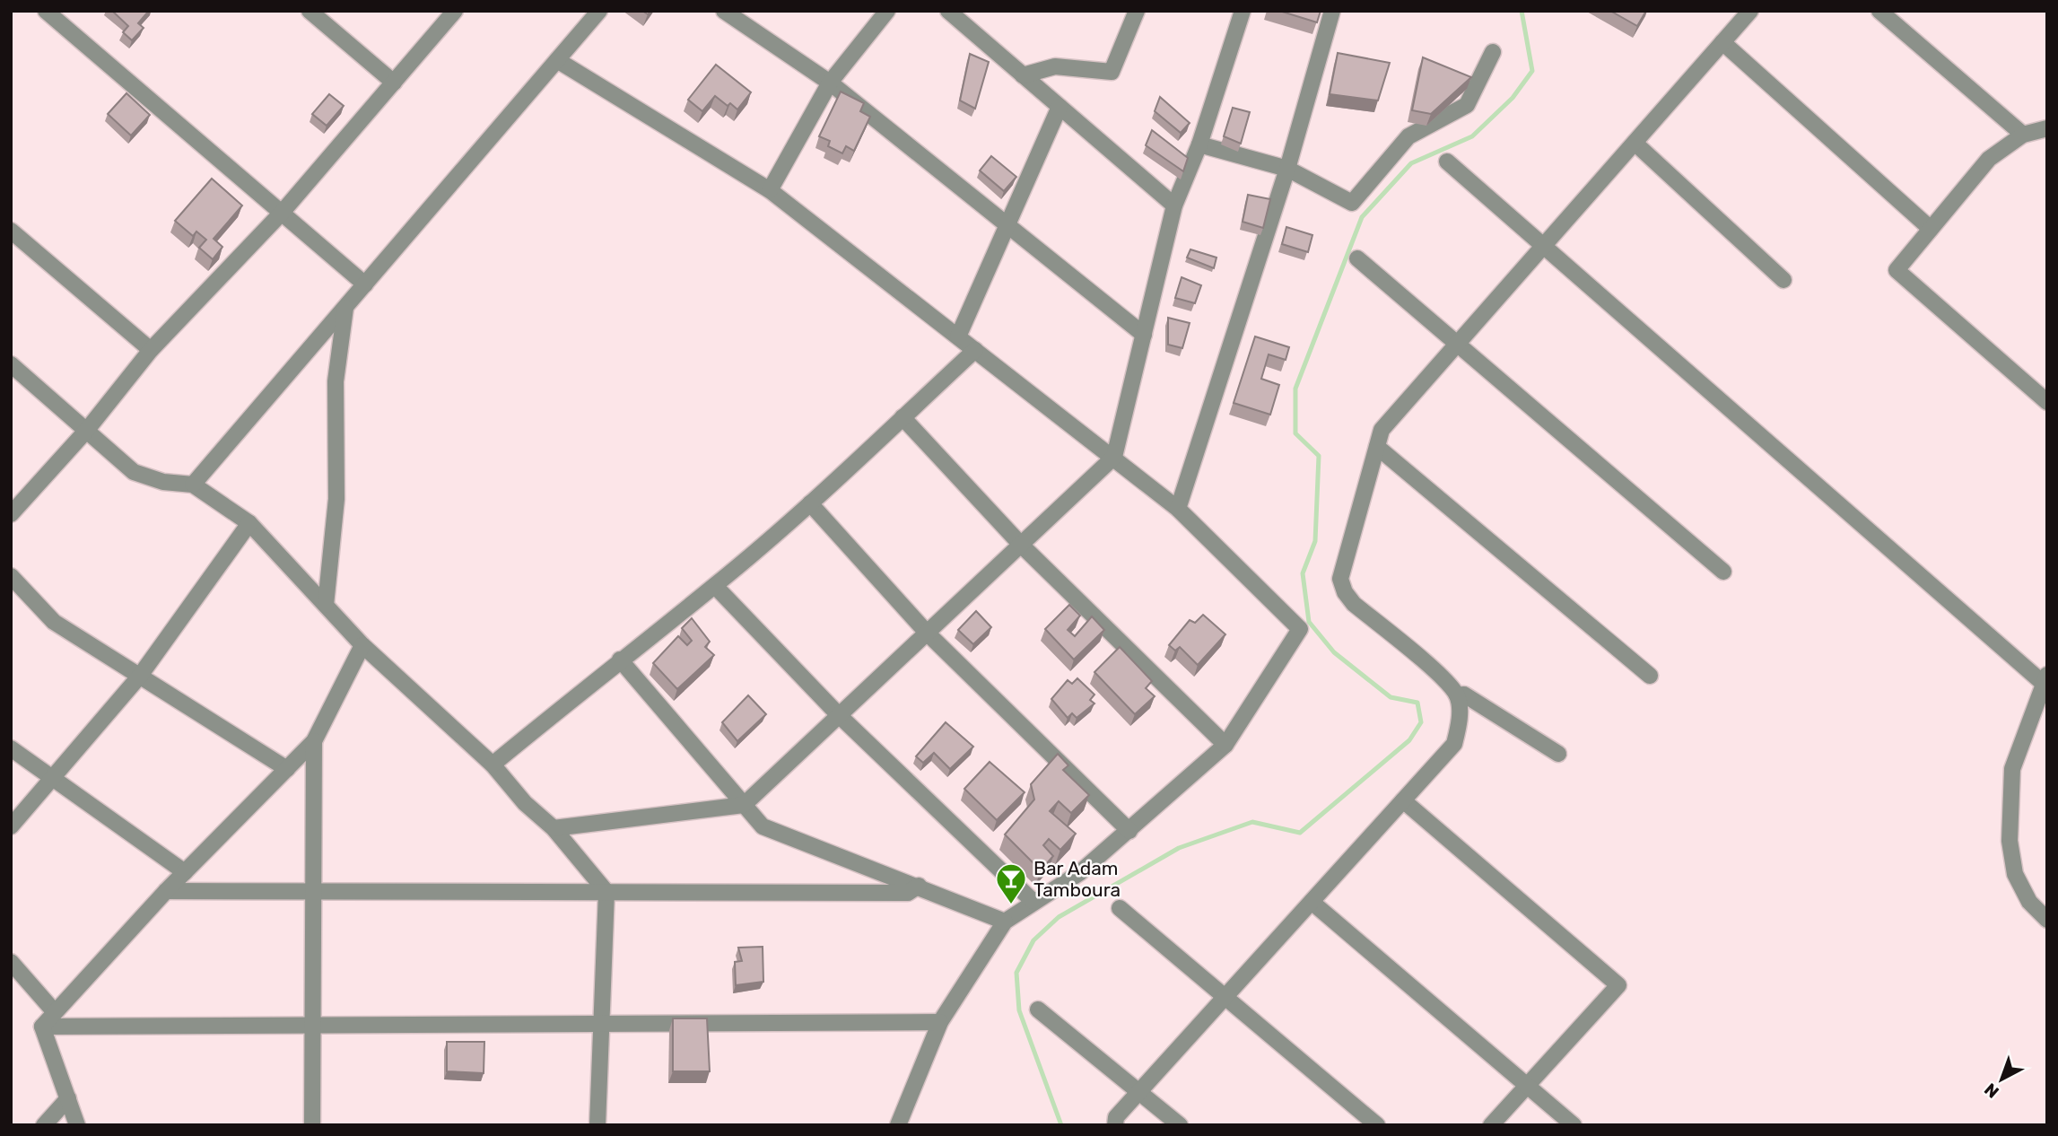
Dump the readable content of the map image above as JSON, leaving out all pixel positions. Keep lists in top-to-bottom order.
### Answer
{
  "places": {
    "bar": ["Bar Adam Tamboura"]
  },
  "north": "bottom left"
}
